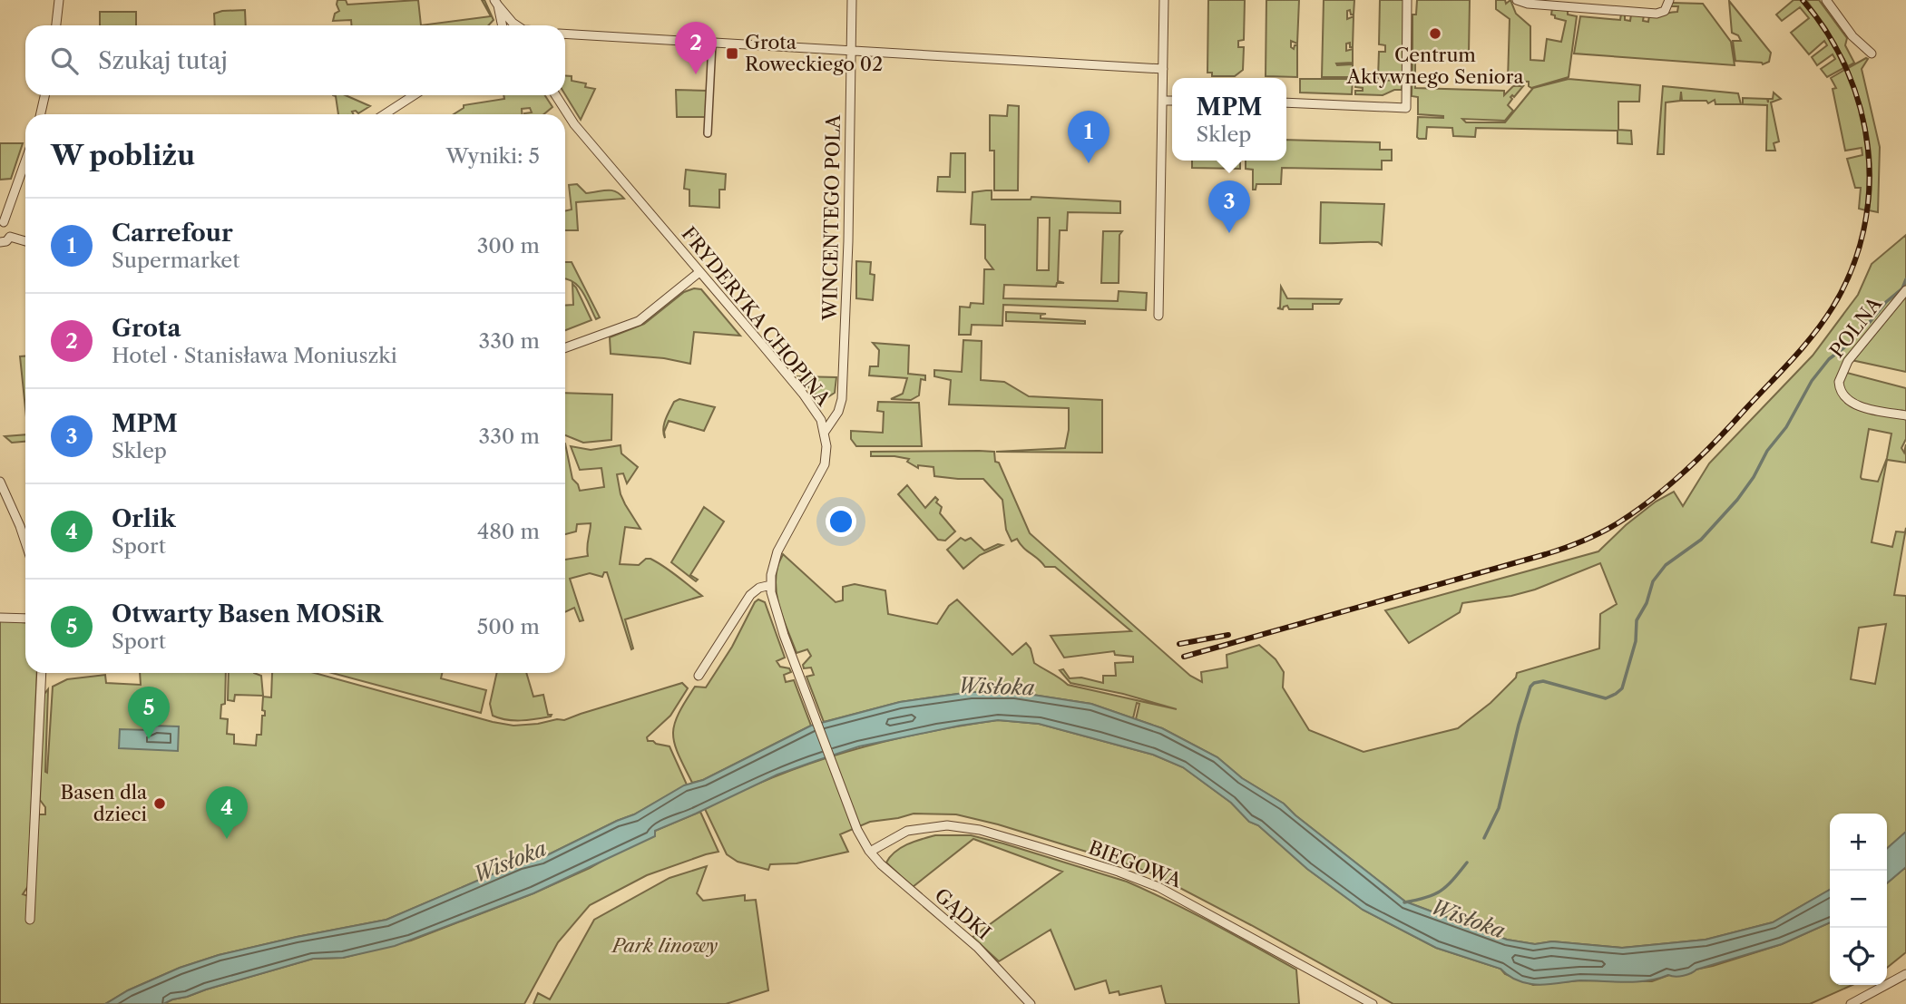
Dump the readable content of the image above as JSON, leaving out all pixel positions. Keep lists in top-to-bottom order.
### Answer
{
  "streets": {
    "street": [
      "WINCENTEGO POLA",
      "FRYDERYKA CHOPINA",
      "POLNA",
      "BIEGOWA",
      "GĄDKI"
    ]
  },
  "crossings": [
    ["WINCENTEGO POLA", "FRYDERYKA CHOPINA"],
    ["FRYDERYKA CHOPINA", "GĄDKI"],
    ["BIEGOWA", "GĄDKI"]
  ],
  "water": ["Wisłoka"],
  "parks": ["Park linowy"],
  "places": {
    "other": ["Centrum Aktywnego Seniora", "Basen dla dzieci"],
    "transit": ["Grota Roweckiego 02"]
  },
  "page": {
    "pins": [
      "2",
      "1",
      "3",
      "5",
      "4"
    ],
    "search": "Szukaj tutaj",
    "popup": ["MPM", "Sklep"],
    "heading": ["W pobliżu", "Wyniki: 5"],
    "list": [
      {
        "mark": "1",
        "name": "Carrefour",
        "note": "Supermarket",
        "value": "300 m"
      },
      {
        "mark": "2",
        "name": "Grota",
        "note": "Hotel · Stanisława Moniuszki",
        "value": "330 m"
      },
      {
        "mark": "3",
        "name": "MPM",
        "note": "Sklep",
        "value": "330 m"
      },
      {
        "mark": "4",
        "name": "Orlik",
        "note": "Sport",
        "value": "480 m"
      },
      {
        "mark": "5",
        "name": "Otwarty Basen MOSiR",
        "note": "Sport",
        "value": "500 m"
      }
    ],
    "map_buttons": ["+", "−"]
  }
}
